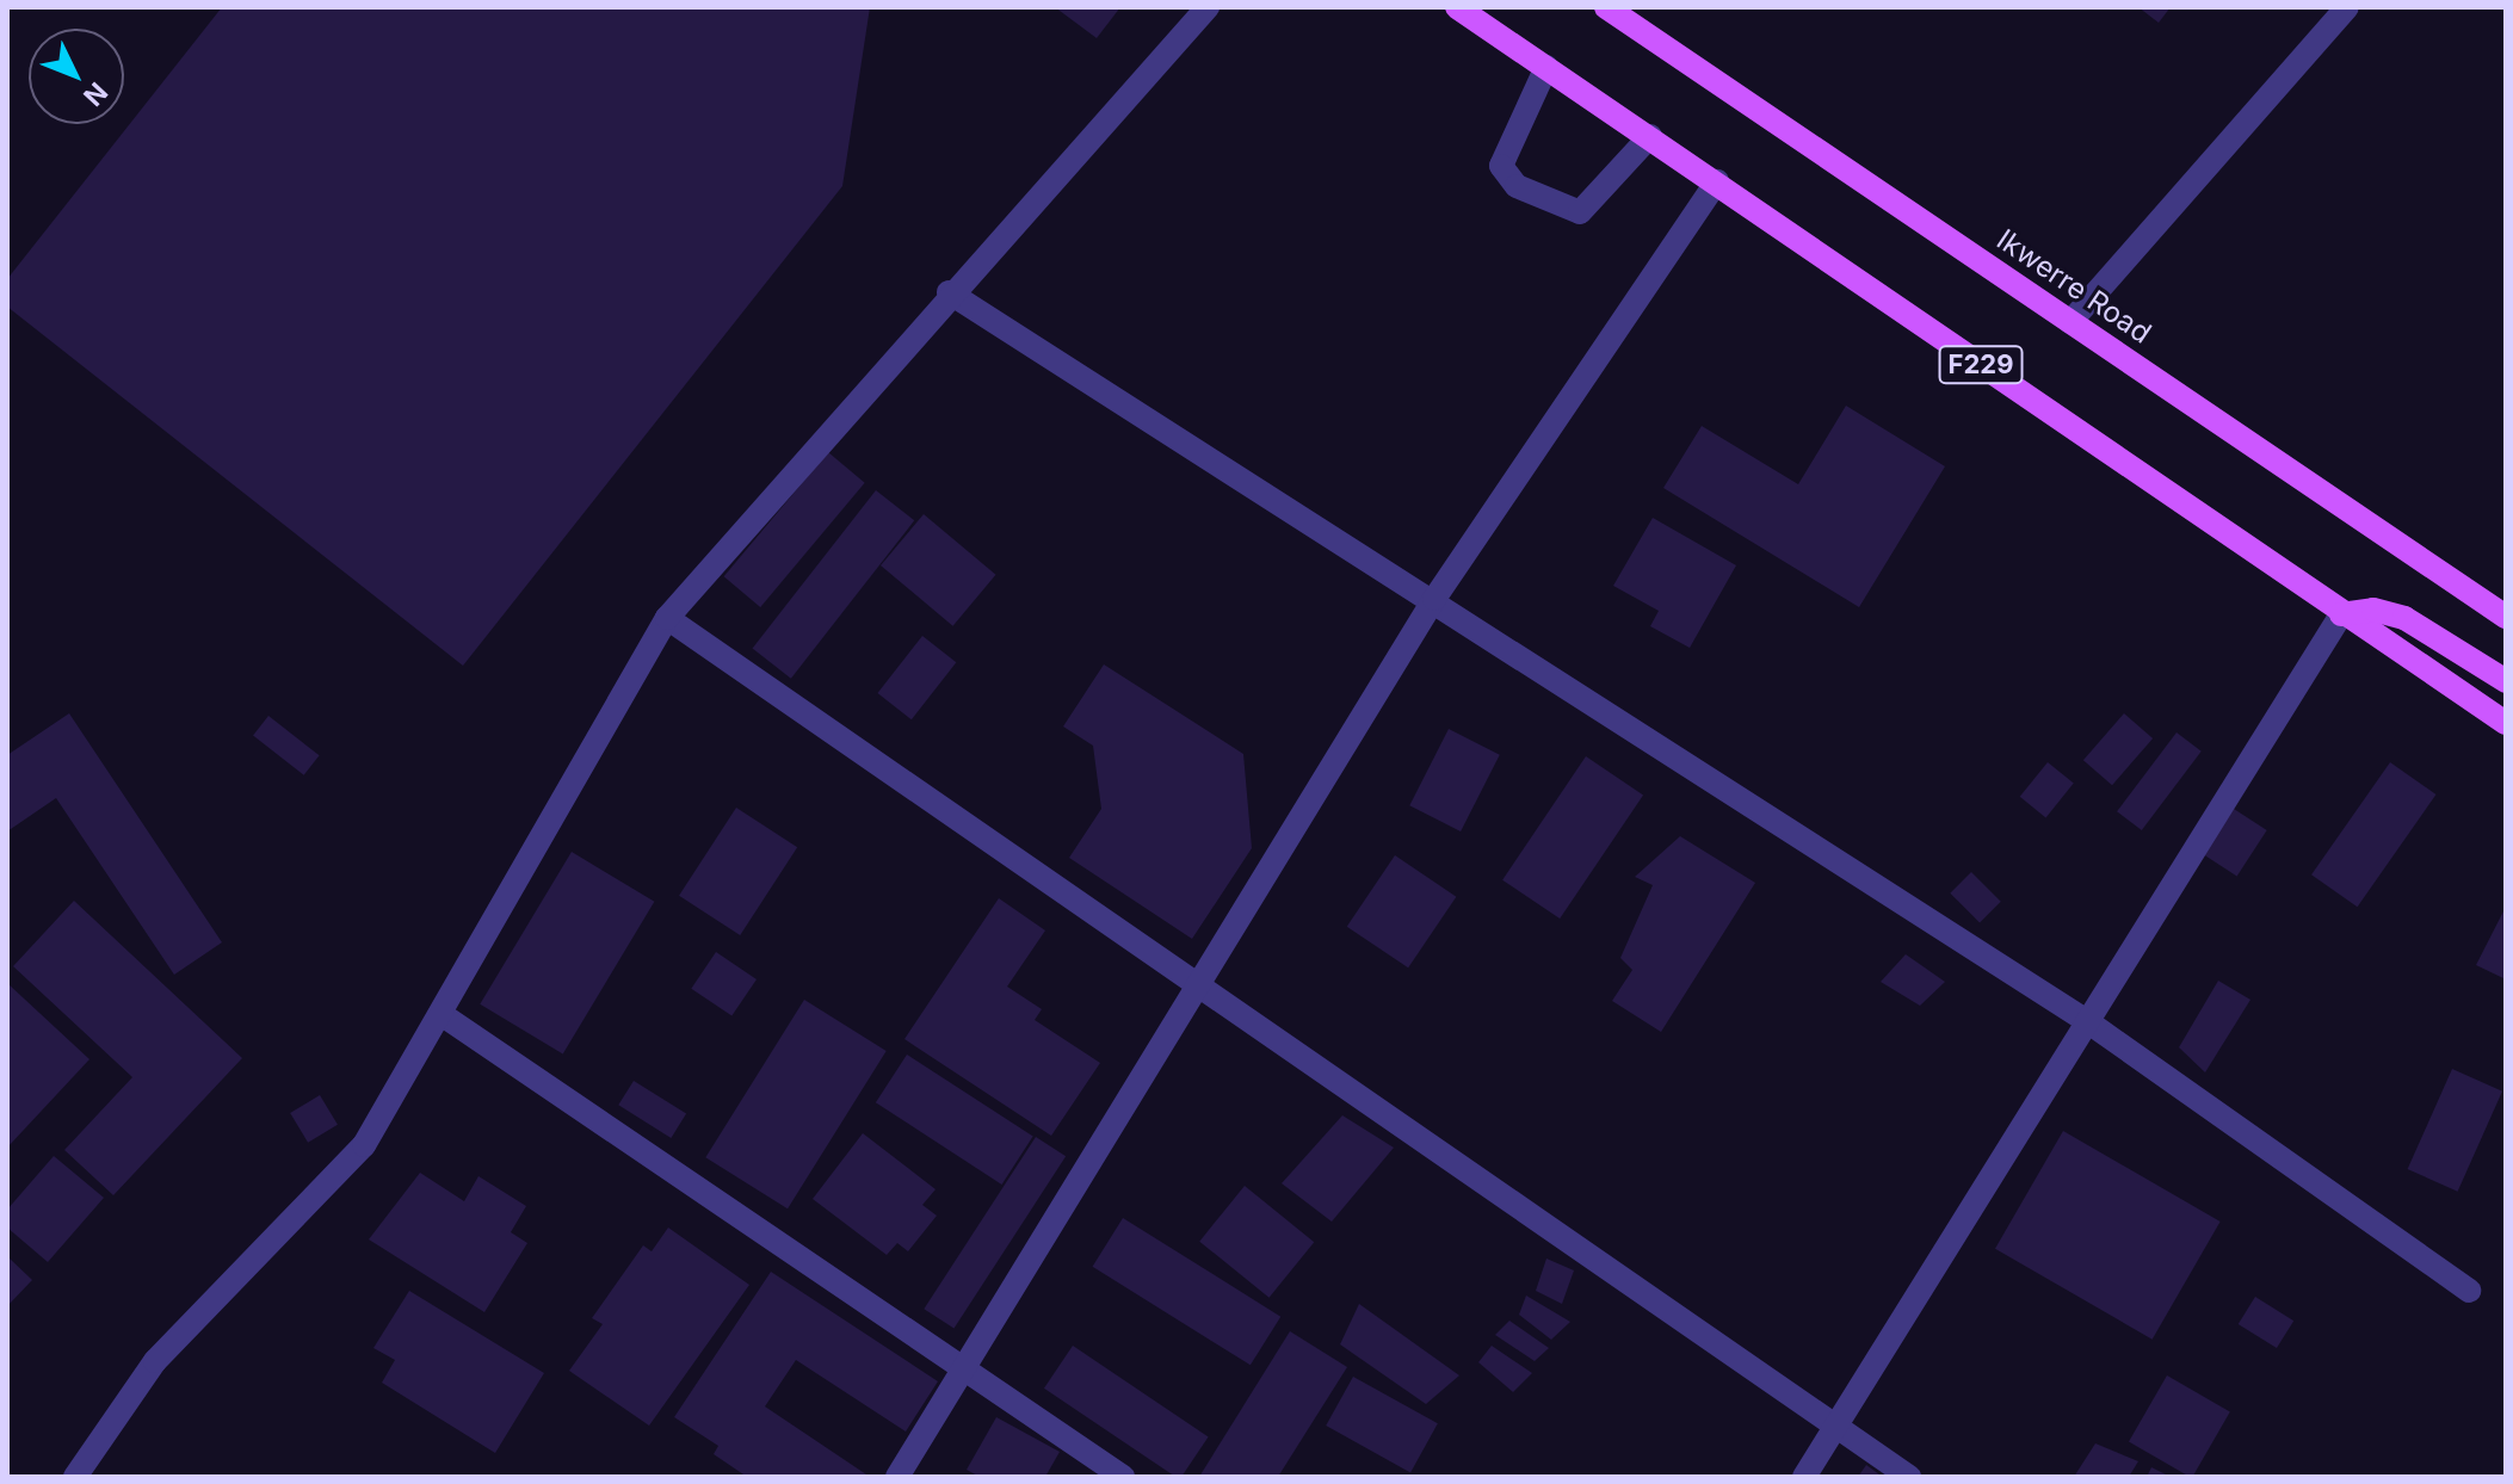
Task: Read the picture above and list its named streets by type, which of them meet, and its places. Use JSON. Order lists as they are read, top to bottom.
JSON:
{
  "streets": {
    "main road": ["Ikwerre Road", "F229"]
  },
  "north": "bottom right"
}
